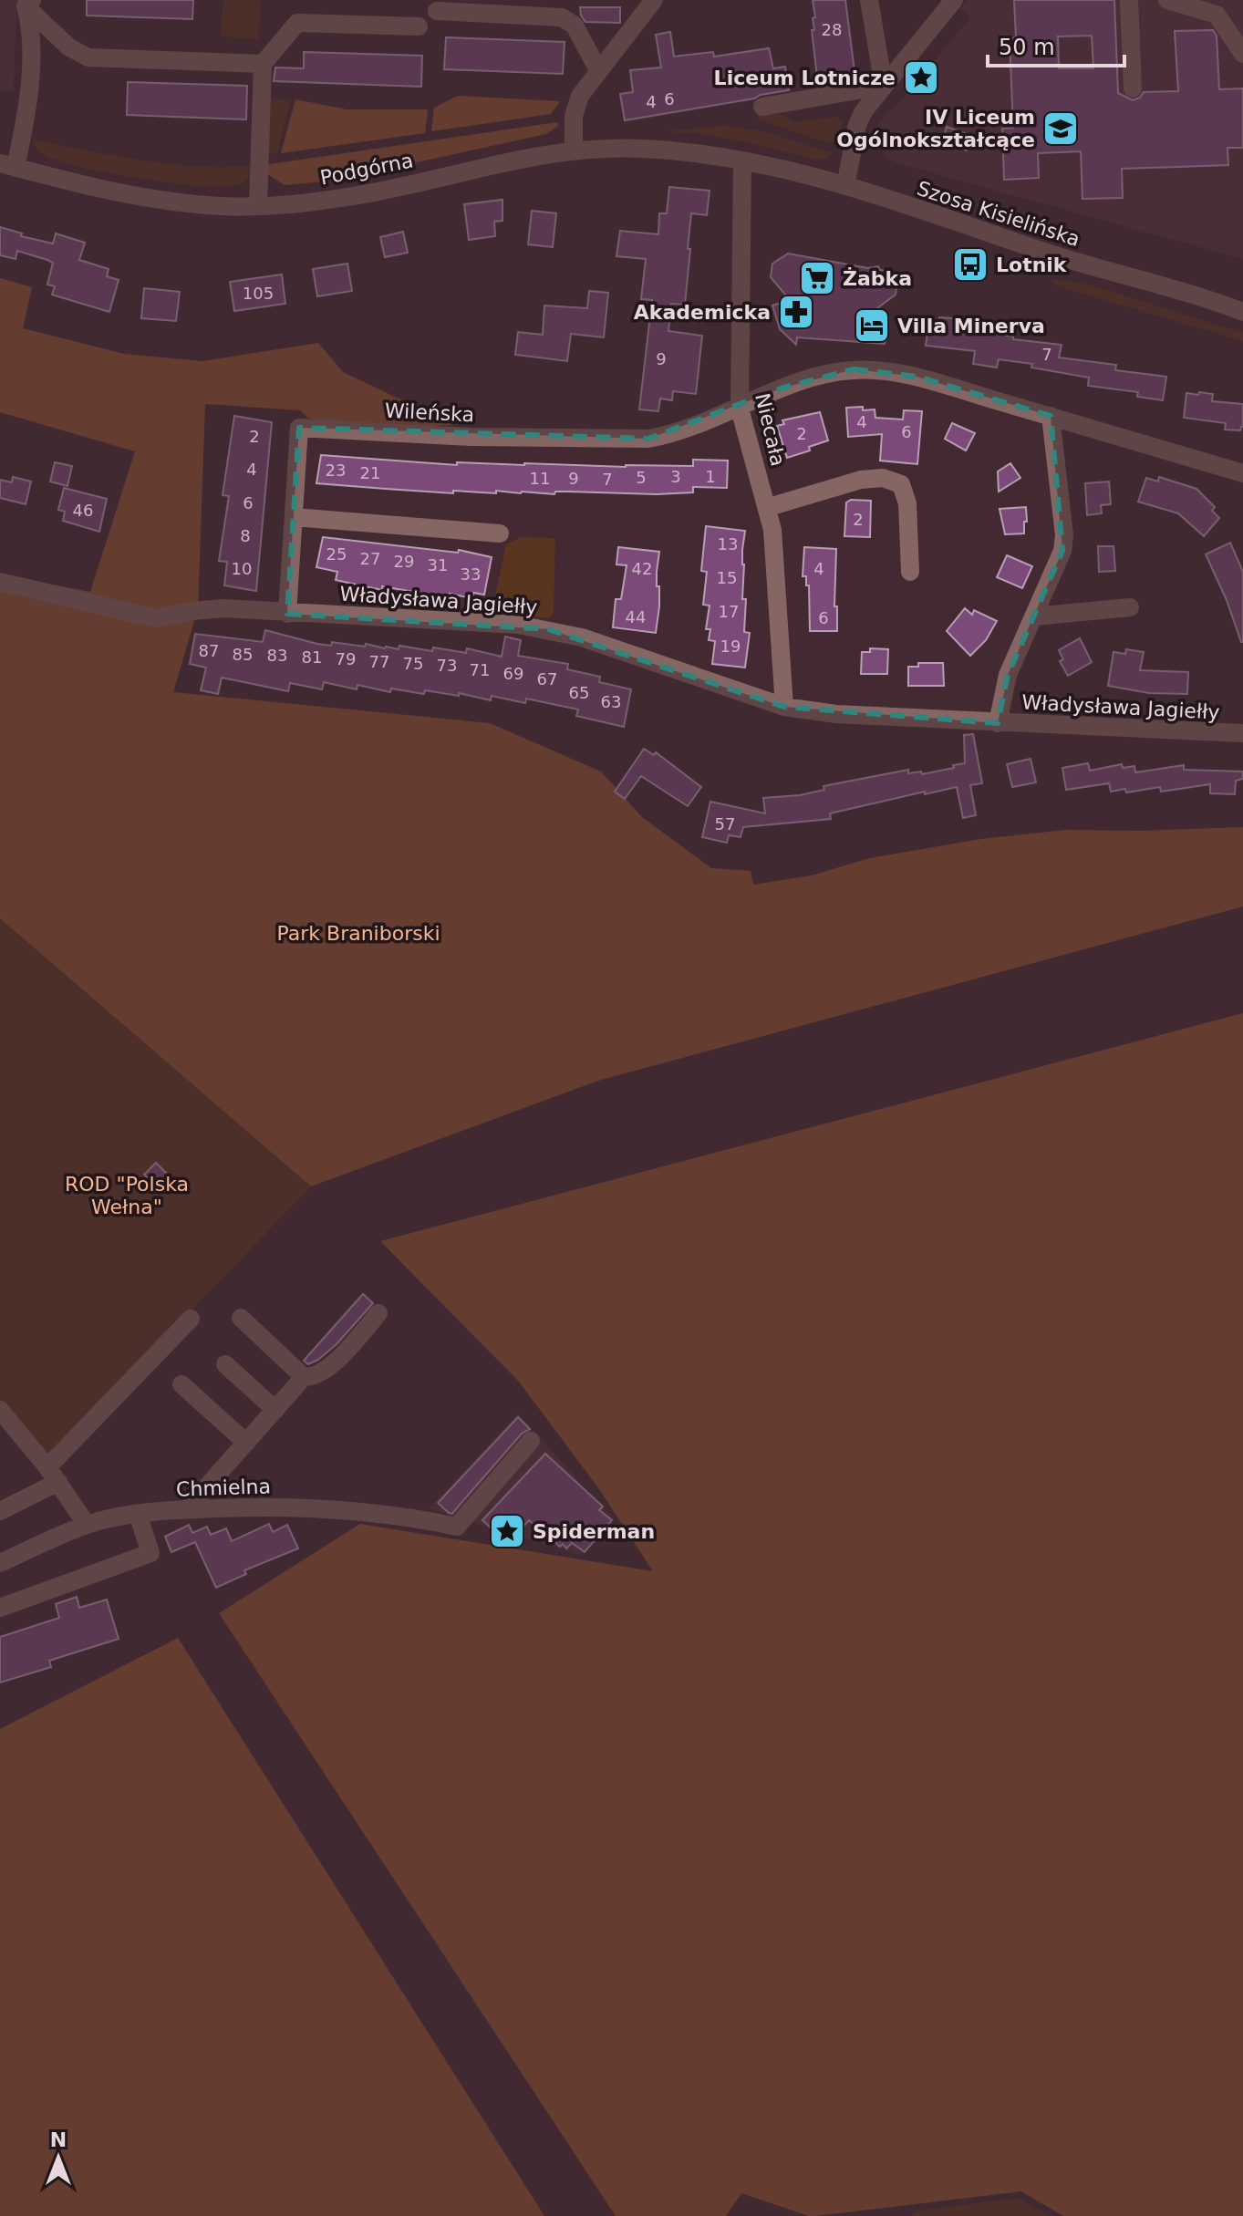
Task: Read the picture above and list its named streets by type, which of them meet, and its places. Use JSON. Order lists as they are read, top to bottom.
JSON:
{
  "streets": {
    "street": [
      "Podgórna",
      "Szosa Kisielińska",
      "Wileńska",
      "Niecała",
      "Władysława Jagiełły",
      "Chmielna"
    ]
  },
  "crossings": [
    ["Podgórna", "Szosa Kisielińska"],
    ["Podgórna", "Niecała"],
    ["Szosa Kisielińska", "Niecała"],
    ["Wileńska", "Niecała"],
    ["Wileńska", "Władysława Jagiełły"],
    ["Niecała", "Władysława Jagiełły"]
  ],
  "parks": ["Park Braniborski", "ROD \"Polska Wełna\""],
  "places": {
    "place": ["Liceum Lotnicze", "Spiderman"],
    "school or university": ["IV Liceum Ogólnokształcące"],
    "bus stop": ["Lotnik"],
    "supermarket": ["Żabka"],
    "pharmacy": ["Akademicka"],
    "hotel": ["Villa Minerva"]
  },
  "house_numbers": [
    "28",
    "6",
    "4",
    "105",
    "7",
    "9",
    "4",
    "6",
    "2",
    "2",
    "4",
    "23",
    "21",
    "3",
    "1",
    "5",
    "11",
    "9",
    "7",
    "6",
    "46",
    "2",
    "8",
    "13",
    "25",
    "27",
    "29",
    "31",
    "10",
    "42",
    "4",
    "33",
    "15",
    "17",
    "44",
    "6",
    "19",
    "87",
    "85",
    "83",
    "81",
    "79",
    "77",
    "75",
    "73",
    "71",
    "69",
    "67",
    "65",
    "63",
    "57"
  ],
  "scale_bar": "50 m",
  "north": "top"
}
